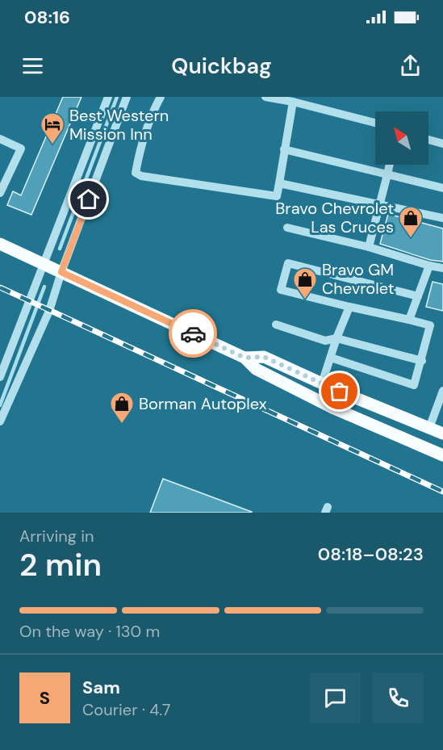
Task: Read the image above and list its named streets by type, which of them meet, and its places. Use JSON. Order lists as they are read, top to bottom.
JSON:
{
  "places": {
    "hotel": ["Best Western Mission Inn"],
    "shop": ["Bravo Chevrolet Las Cruces", "Bravo GM Chevrolet", "Borman Autoplex"]
  },
  "north": "top left",
  "page": {
    "status": "08:16",
    "header": "Quickbag",
    "heading": ["2 min", "Arriving in", "08:18–08:23"],
    "panel": ["Sam", "Courier · 4.7"],
    "bar": "On the way · 130 m",
    "round": "S"
  }
}
